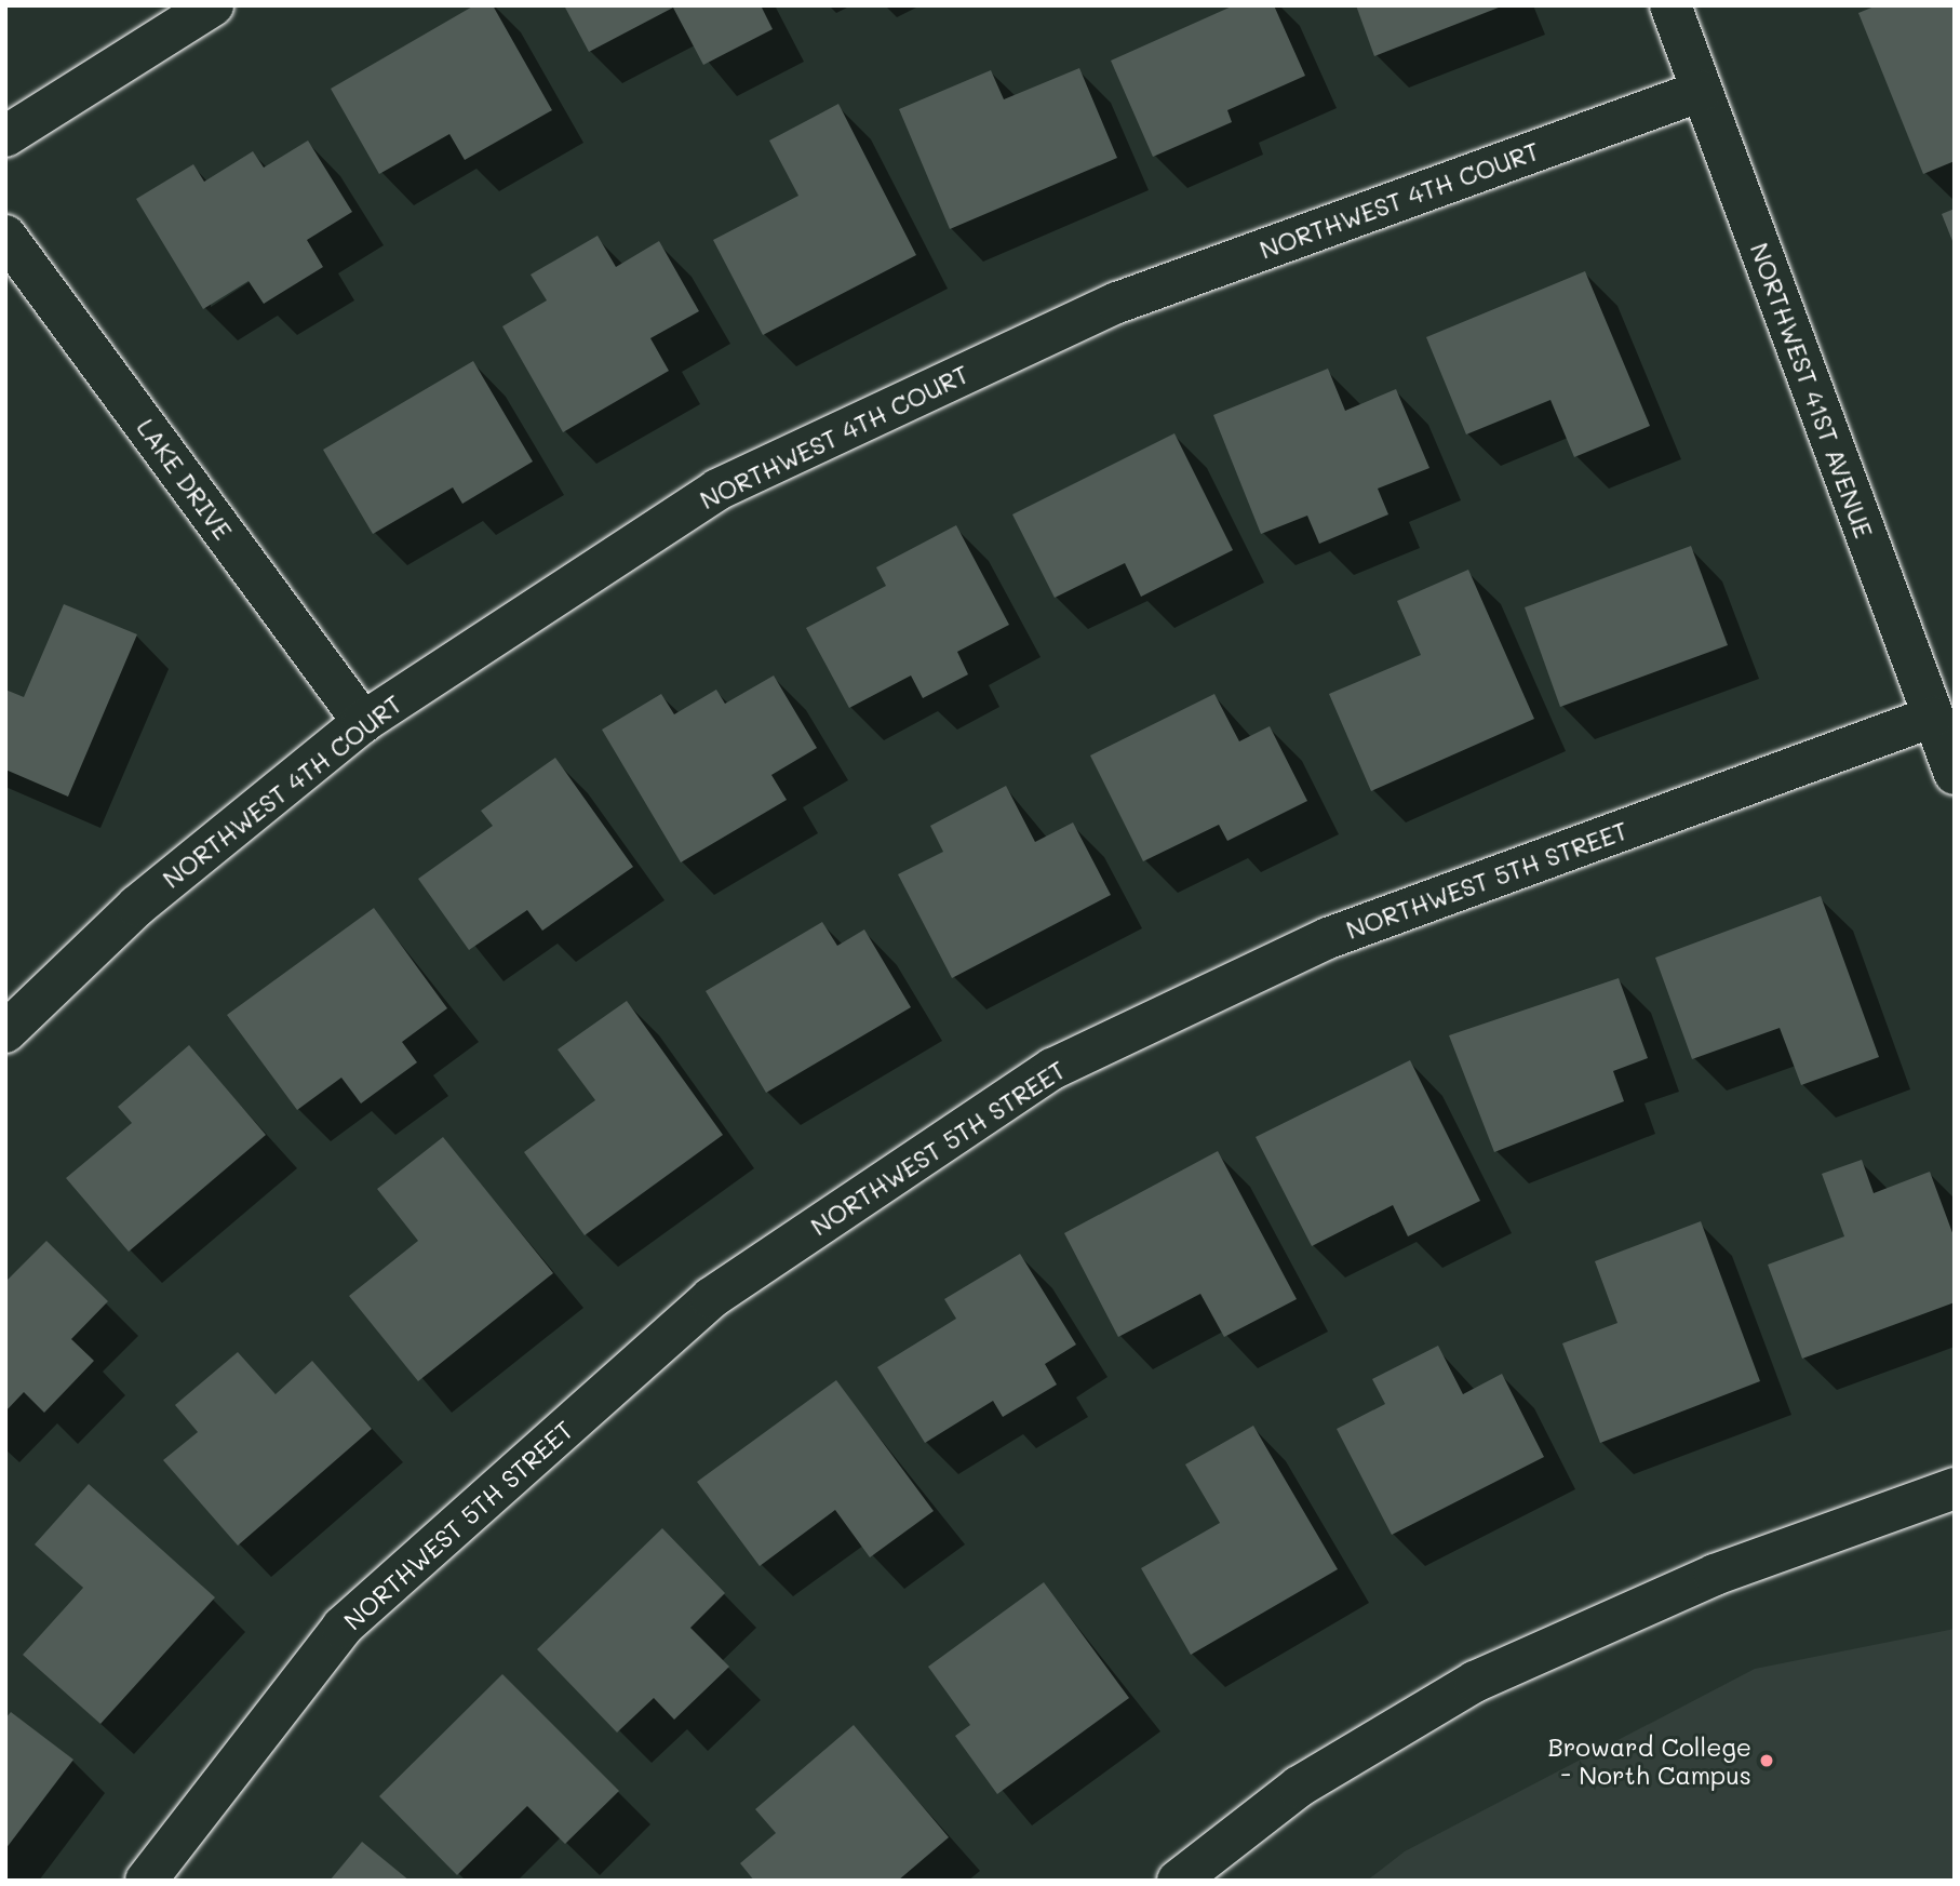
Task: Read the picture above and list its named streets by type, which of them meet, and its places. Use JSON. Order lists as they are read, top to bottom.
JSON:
{
  "streets": {
    "street": [
      "NORTHWEST 4TH COURT",
      "NORTHWEST 41ST AVENUE",
      "LAKE DRIVE",
      "NORTHWEST 5TH STREET"
    ]
  },
  "crossings": [
    ["NORTHWEST 4TH COURT", "NORTHWEST 41ST AVENUE"],
    ["NORTHWEST 4TH COURT", "LAKE DRIVE"],
    ["NORTHWEST 41ST AVENUE", "NORTHWEST 5TH STREET"]
  ],
  "places": ["Broward College - North Campus"]
}
